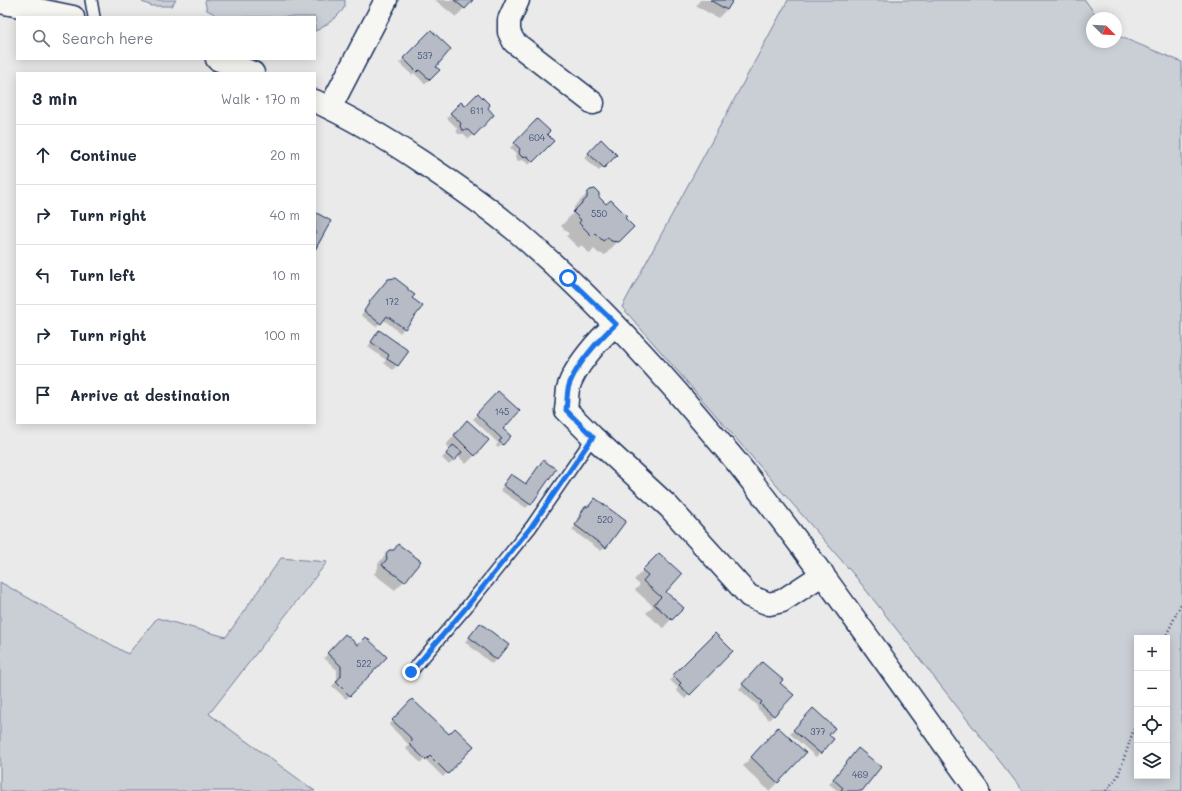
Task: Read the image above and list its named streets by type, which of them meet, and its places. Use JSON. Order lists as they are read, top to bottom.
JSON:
{
  "house_numbers": [
    "537",
    "611",
    "604",
    "550",
    "172",
    "145",
    "520",
    "522",
    "377",
    "469"
  ],
  "north": "bottom right",
  "page": {
    "search": "Search here",
    "heading": ["3 min", "Walk · 170 m"],
    "list": [
      ["Continue", "20 m"],
      ["Turn right", "40 m"],
      ["Turn left", "10 m"],
      ["Turn right", "100 m"],
      "Arrive at destination"
    ],
    "map_buttons": ["+", "−"]
  }
}
